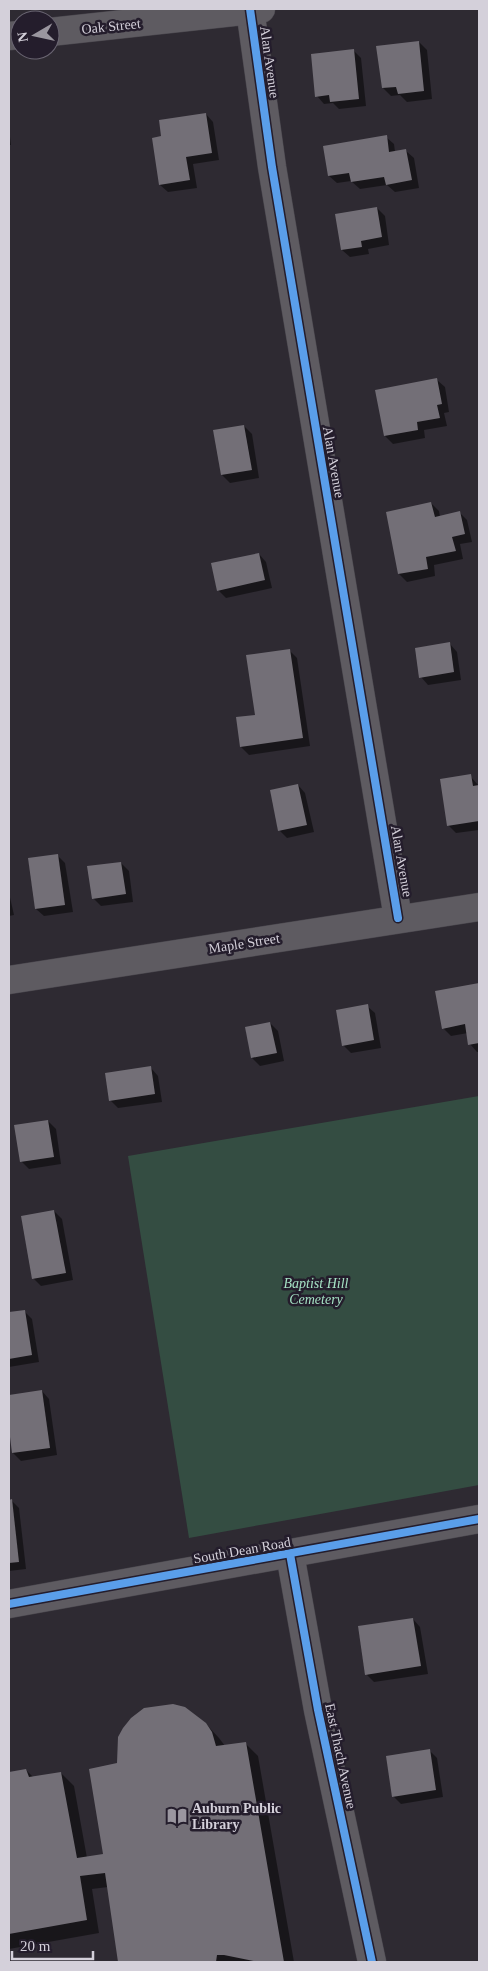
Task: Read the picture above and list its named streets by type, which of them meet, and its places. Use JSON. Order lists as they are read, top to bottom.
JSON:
{
  "streets": {
    "street": [
      "Oak Street",
      "Alan Avenue",
      "Maple Street",
      "South Dean Road",
      "East Thach Avenue"
    ]
  },
  "crossings": [
    ["Oak Street", "Alan Avenue"],
    ["Alan Avenue", "Maple Street"],
    ["South Dean Road", "East Thach Avenue"]
  ],
  "parks": ["Baptist Hill Cemetery"],
  "places": {
    "library": ["Auburn Public Library"]
  },
  "scale_bar": "20 m",
  "north": "left"
}
